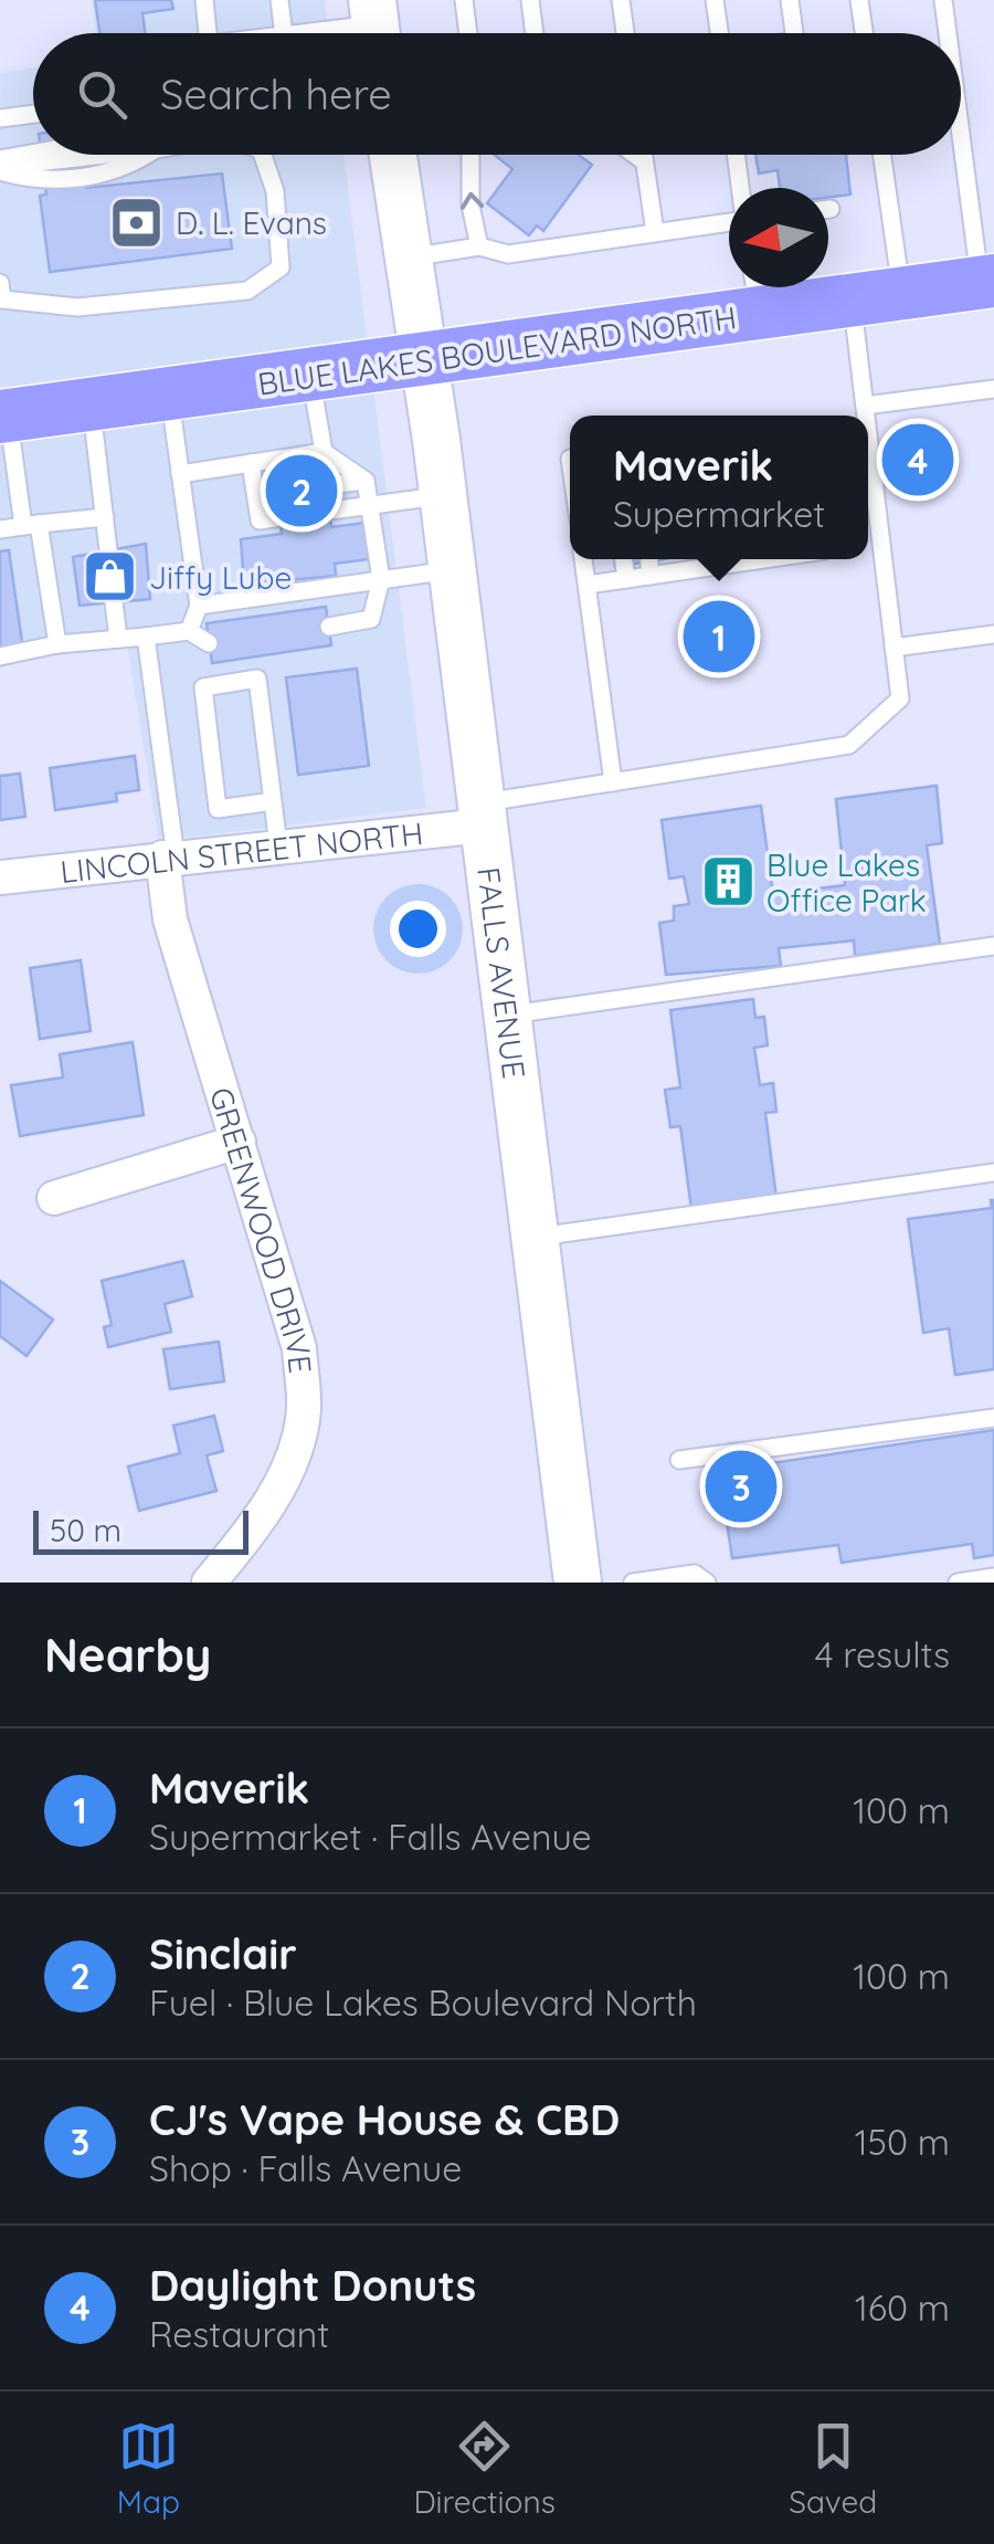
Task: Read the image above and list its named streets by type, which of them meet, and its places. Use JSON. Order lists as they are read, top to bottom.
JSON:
{
  "streets": {
    "main road": ["BLUE LAKES BOULEVARD NORTH", "FALLS AVENUE"],
    "street": ["LINCOLN STREET NORTH", "GREENWOOD DRIVE"]
  },
  "crossings": [
    ["BLUE LAKES BOULEVARD NORTH", "FALLS AVENUE"],
    ["LINCOLN STREET NORTH", "FALLS AVENUE"],
    ["LINCOLN STREET NORTH", "GREENWOOD DRIVE"]
  ],
  "places": {
    "bank": ["D. L. Evans"],
    "shop": ["Jiffy Lube"],
    "building": ["Blue Lakes Office Park"]
  },
  "scale_bar": "50 m",
  "north": "left",
  "page": {
    "search": "Search here",
    "popup": ["Maverik", "Supermarket"],
    "pins": [
      "4",
      "2",
      "1",
      "3"
    ],
    "scale": "50 m",
    "heading": ["Nearby", "4 results"],
    "list": [
      {
        "mark": "1",
        "name": "Maverik",
        "note": "Supermarket · Falls Avenue",
        "value": "100 m"
      },
      {
        "mark": "2",
        "name": "Sinclair",
        "note": "Fuel · Blue Lakes Boulevard North",
        "value": "100 m"
      },
      {
        "mark": "3",
        "name": "CJ's Vape House & CBD",
        "note": "Shop · Falls Avenue",
        "value": "150 m"
      },
      {
        "mark": "4",
        "name": "Daylight Donuts",
        "note": "Restaurant",
        "value": "160 m"
      }
    ],
    "nav": ["Map", "Directions", "Saved"]
  }
}
